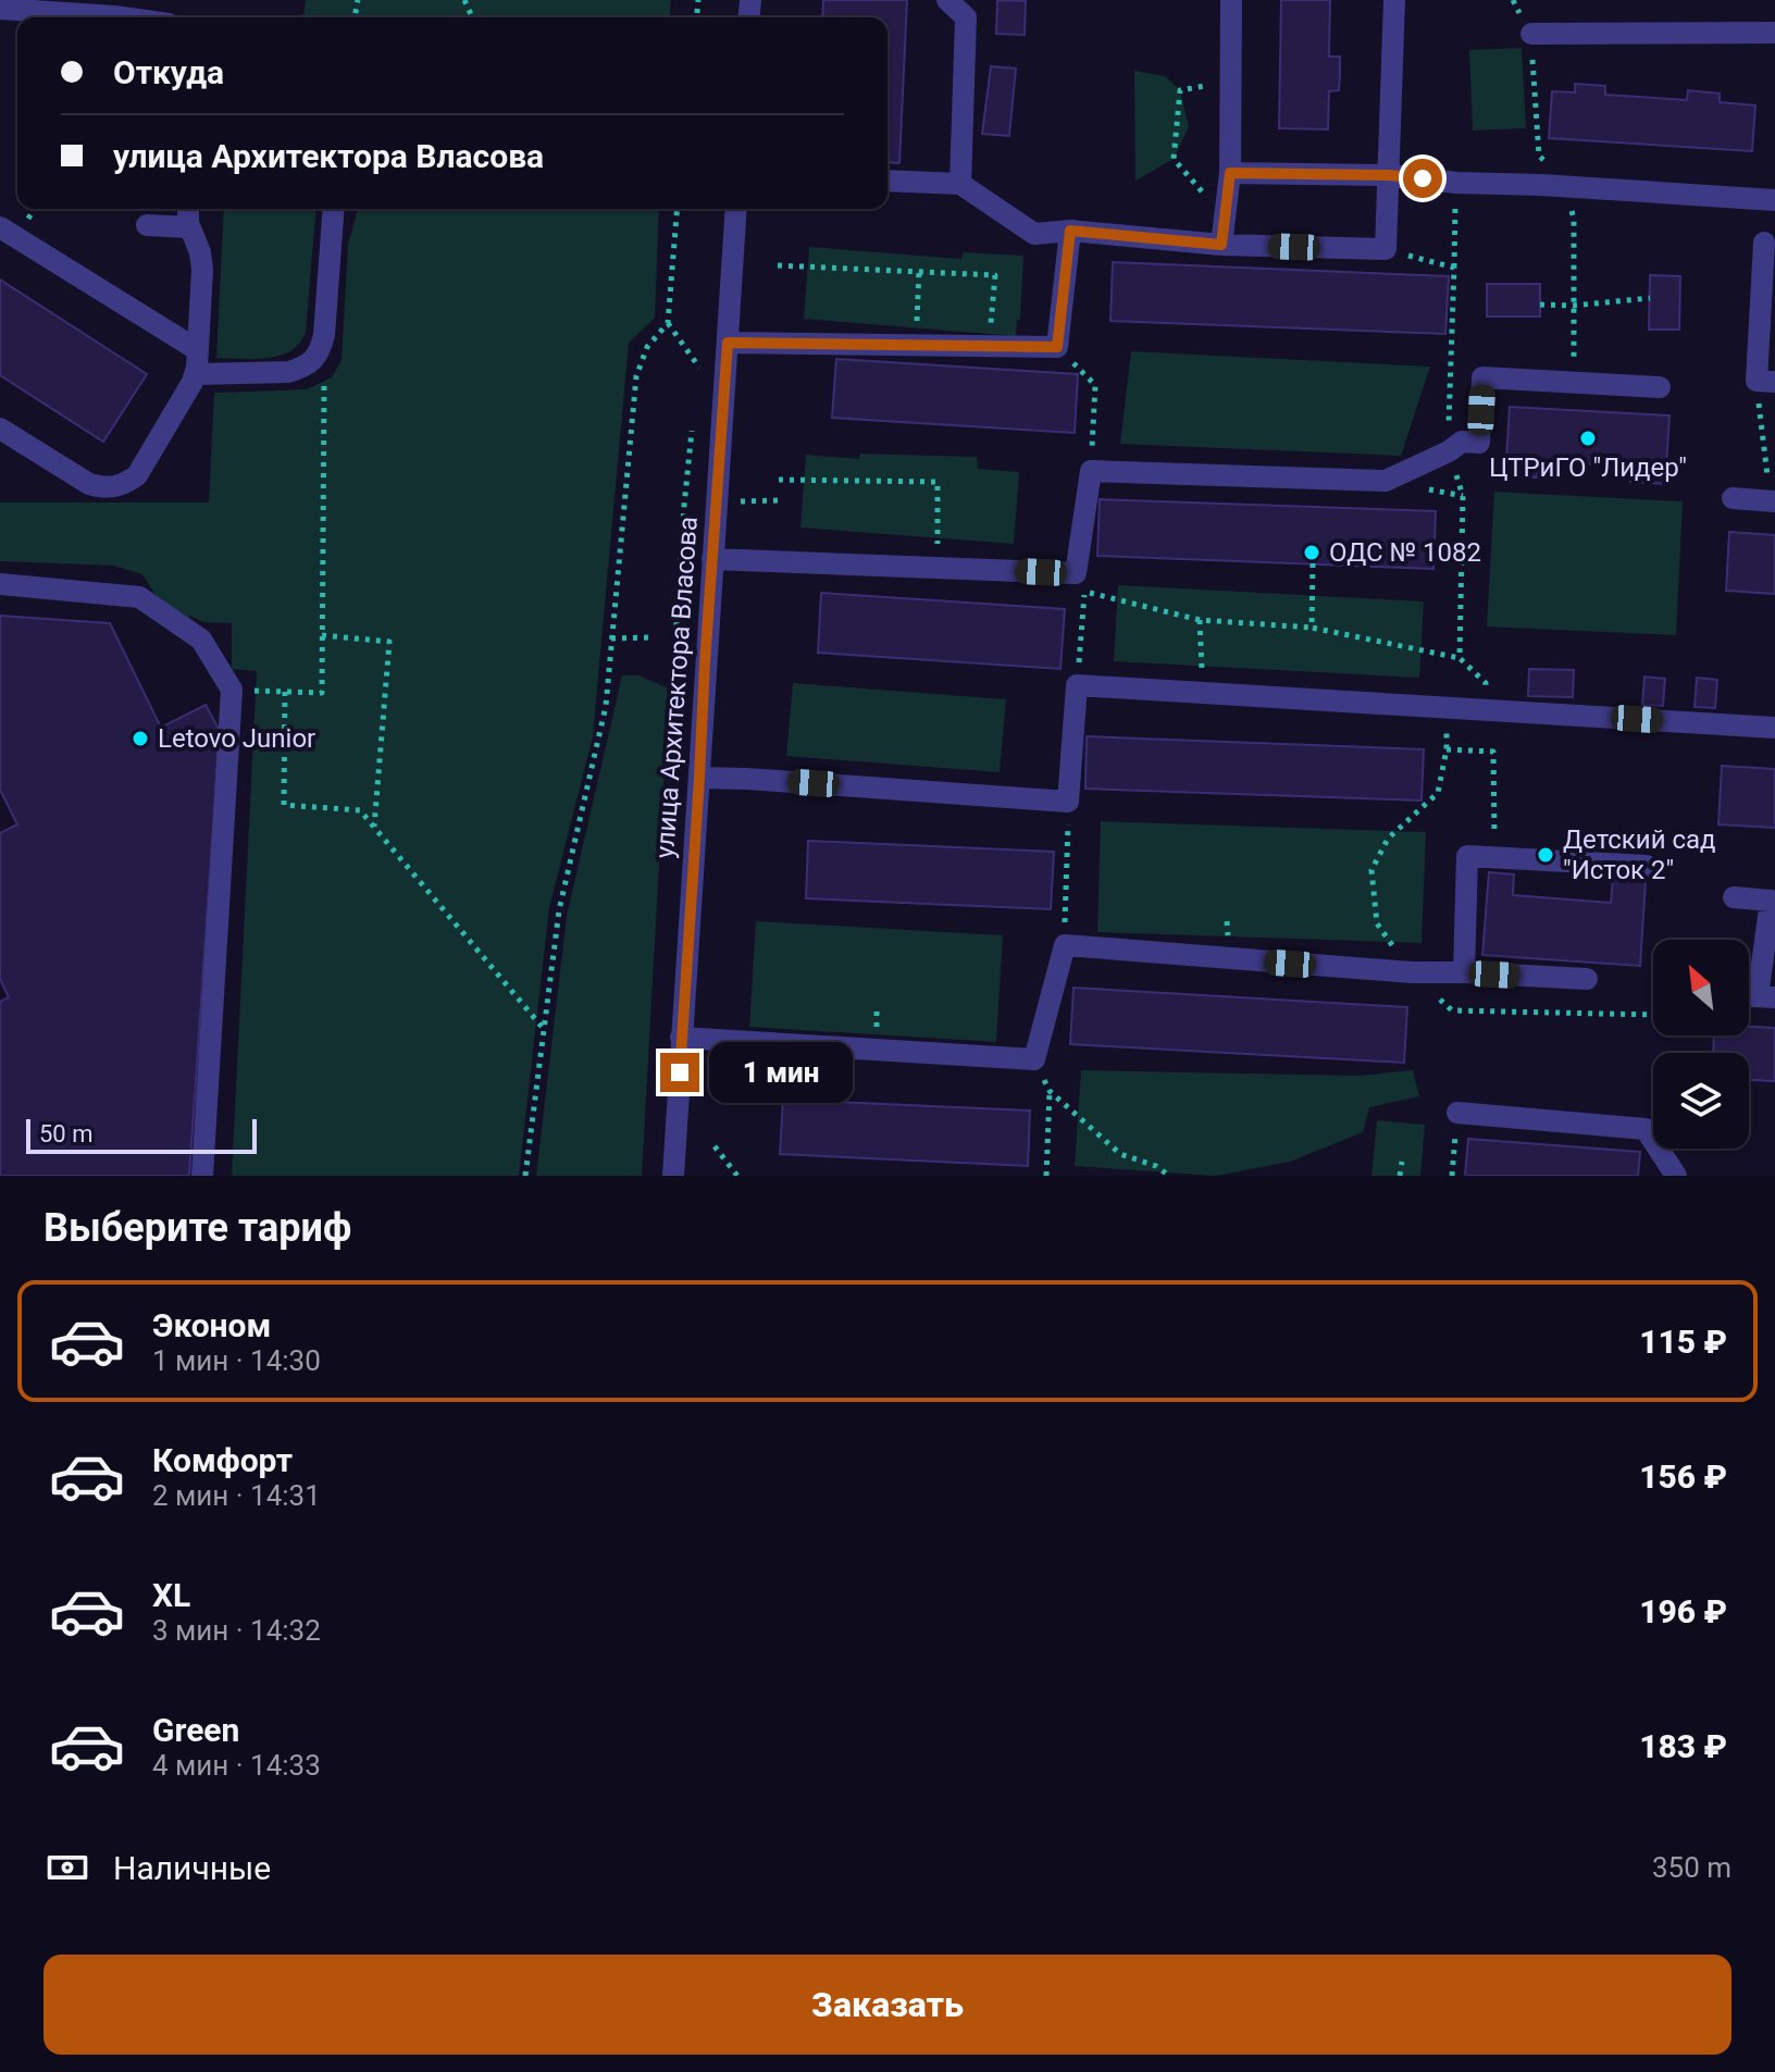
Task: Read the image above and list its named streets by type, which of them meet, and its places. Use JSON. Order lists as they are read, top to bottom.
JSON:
{
  "streets": {
    "street": ["улица Архитектора Власова"]
  },
  "places": [
    "ЦТРиГО \"Лидер\"",
    "ОДС № 1082",
    "Letovo Junior",
    "Детский сад \"Исток 2\""
  ],
  "scale_bar": "50 m",
  "north": "top left",
  "page": {
    "banner": ["Откуда", "улица Архитектора Власова"],
    "bubble": "1 мин",
    "scale": "50 m",
    "heading": "Выберите тариф",
    "list": [
      {
        "name": "Эконом",
        "note": "1 мин · 14:30",
        "value": "115 ₽"
      },
      {
        "name": "Комфорт",
        "note": "2 мин · 14:31",
        "value": "156 ₽"
      },
      {
        "name": "XL",
        "note": "3 мин · 14:32",
        "value": "196 ₽"
      },
      {
        "name": "Green",
        "note": "4 мин · 14:33",
        "value": "183 ₽"
      }
    ],
    "pay": ["Наличные", "350 m"],
    "buttons": "Заказать"
  }
}
